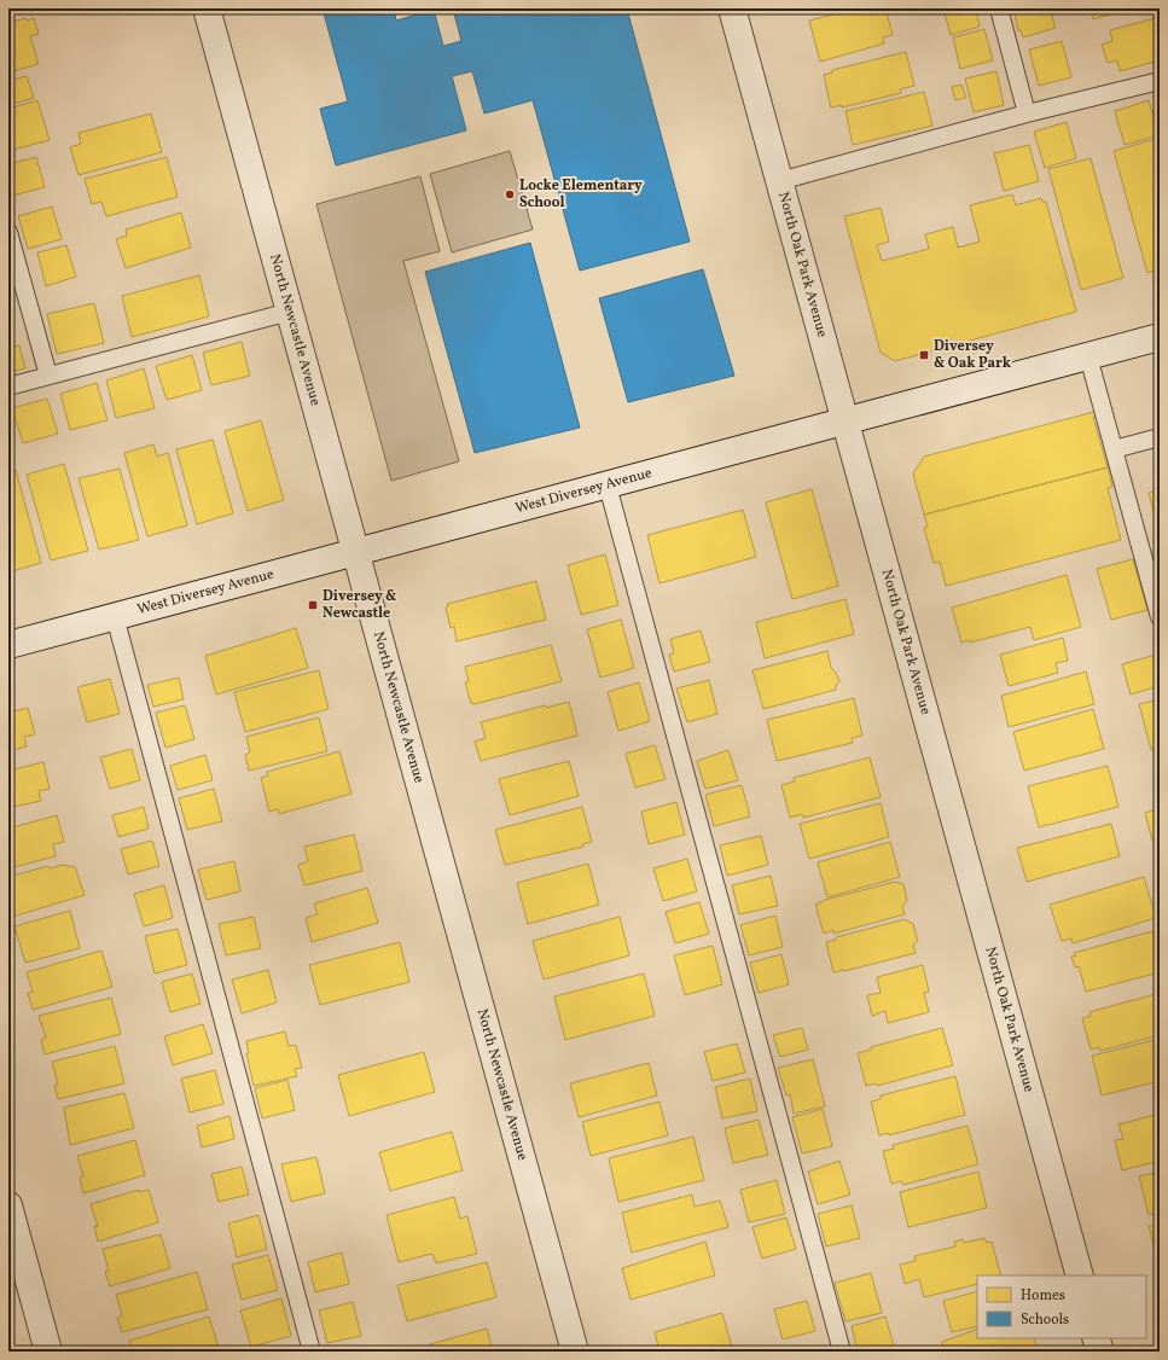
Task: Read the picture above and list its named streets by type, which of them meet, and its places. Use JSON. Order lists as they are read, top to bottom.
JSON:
{
  "streets": {
    "street": ["North Oak Park Avenue", "North Newcastle Avenue", "West Diversey Avenue"]
  },
  "crossings": [
    ["North Oak Park Avenue", "West Diversey Avenue"],
    ["North Newcastle Avenue", "West Diversey Avenue"]
  ],
  "places": {
    "other": ["Locke Elementary School"],
    "transit": ["Diversey & Oak Park", "Diversey & Newcastle"]
  },
  "legend": ["Homes", "Schools"]
}
